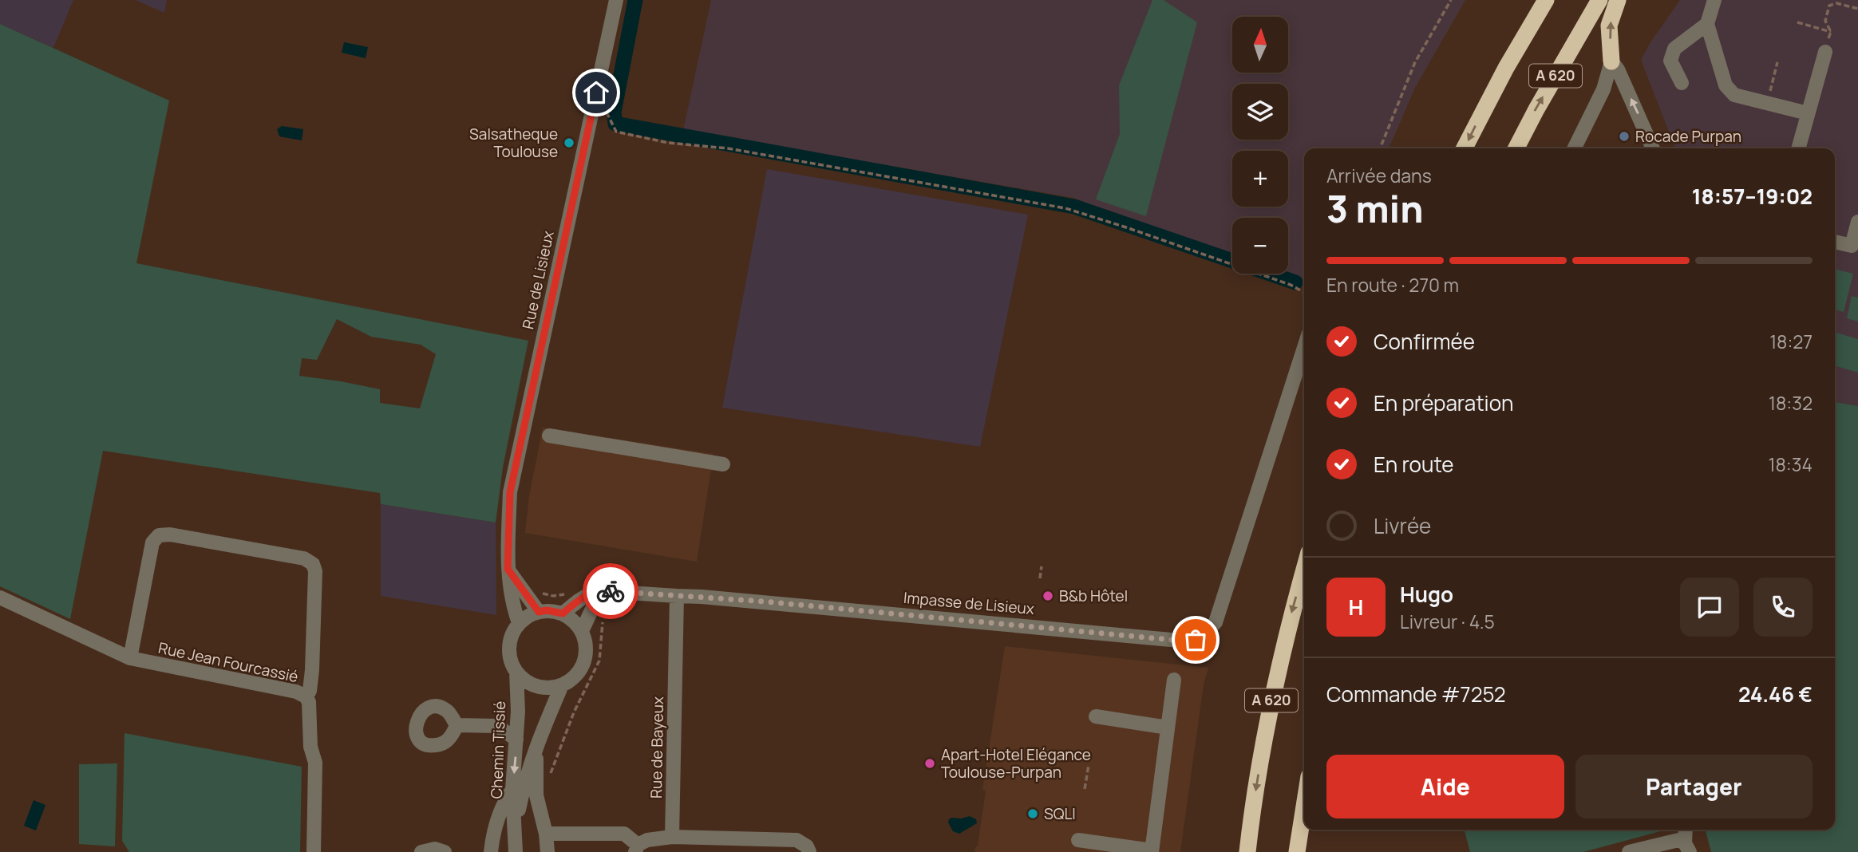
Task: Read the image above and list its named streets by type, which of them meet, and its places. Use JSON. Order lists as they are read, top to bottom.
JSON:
{
  "streets": {
    "highway": ["A 620"],
    "street": [
      "Rue de Lisieux",
      "Impasse de Lisieux",
      "Rue Jean Fourcassié",
      "Rue de Bayeux",
      "Chemin Tissié"
    ]
  },
  "crossings": [
    ["Rue de Lisieux", "Chemin Tissié"],
    ["Impasse de Lisieux", "Rue de Bayeux"]
  ],
  "places": [
    "Rocade Purpan",
    "Salsatheque Toulouse",
    "B&b Hôtel",
    "Apart-Hotel Elégance Toulouse-Purpan",
    "SQLI"
  ],
  "north": "top",
  "page": {
    "map_buttons": ["+", "−"],
    "heading": ["3 min", "Arrivée dans", "18:57–19:02"],
    "panel": [
      "Hugo",
      "Livreur · 4.5",
      "Commande #7252",
      "24.46 €"
    ],
    "bar": "En route · 270 m",
    "list": [
      ["Confirmée", "18:27"],
      ["En préparation", "18:32"],
      ["En route", "18:34"],
      "Livrée"
    ],
    "round": "H",
    "buttons": ["Aide", "Partager"]
  }
}
